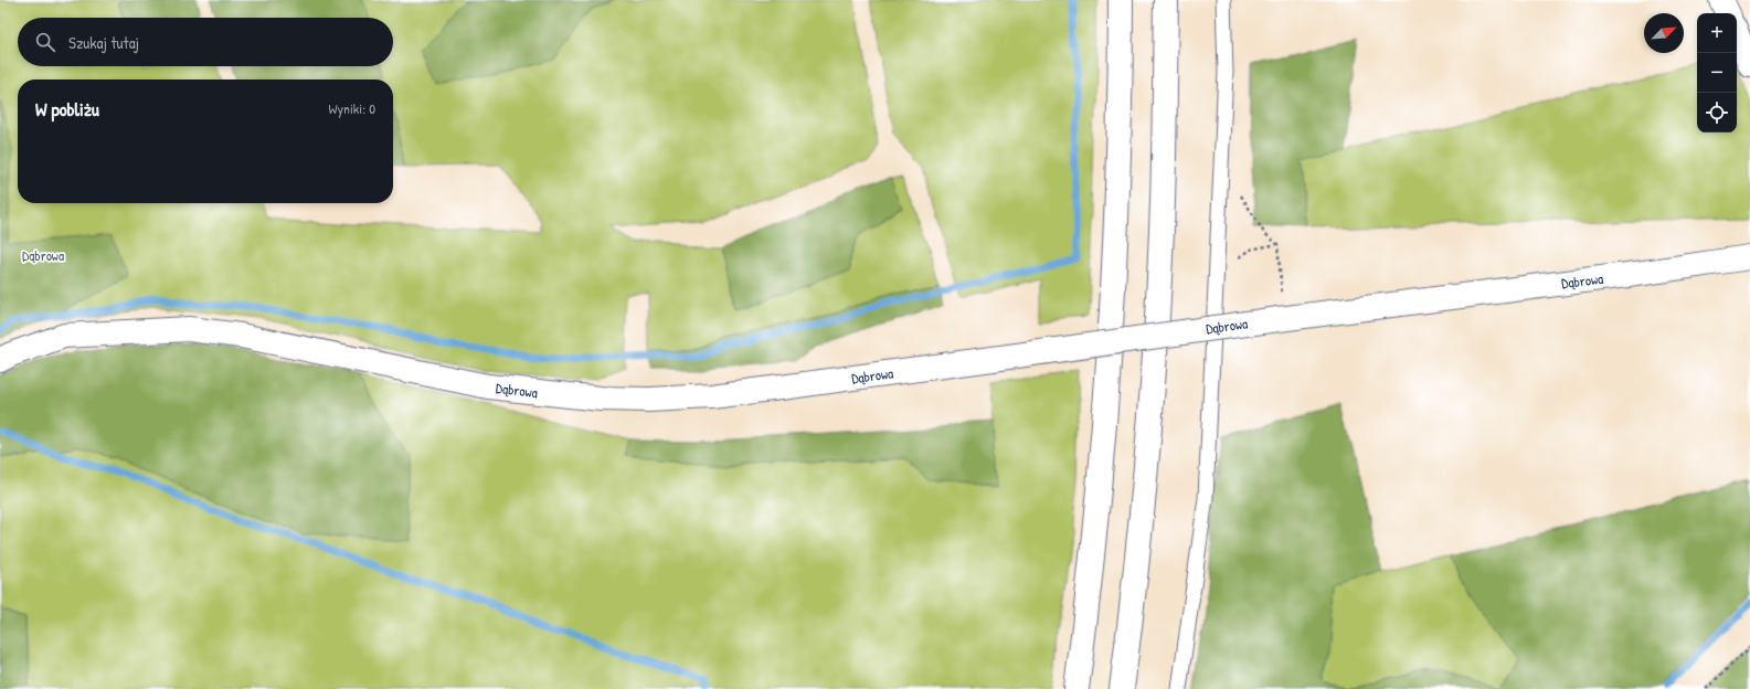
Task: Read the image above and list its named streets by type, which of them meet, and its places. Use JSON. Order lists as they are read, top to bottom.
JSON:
{
  "streets": {
    "main road": ["Dąbrowa"]
  },
  "parks": ["Dąbrowa"],
  "north": "top right",
  "page": {
    "map_buttons": ["+", "−"],
    "search": "Szukaj tutaj",
    "heading": ["W pobliżu", "Wyniki: 0"]
  }
}
